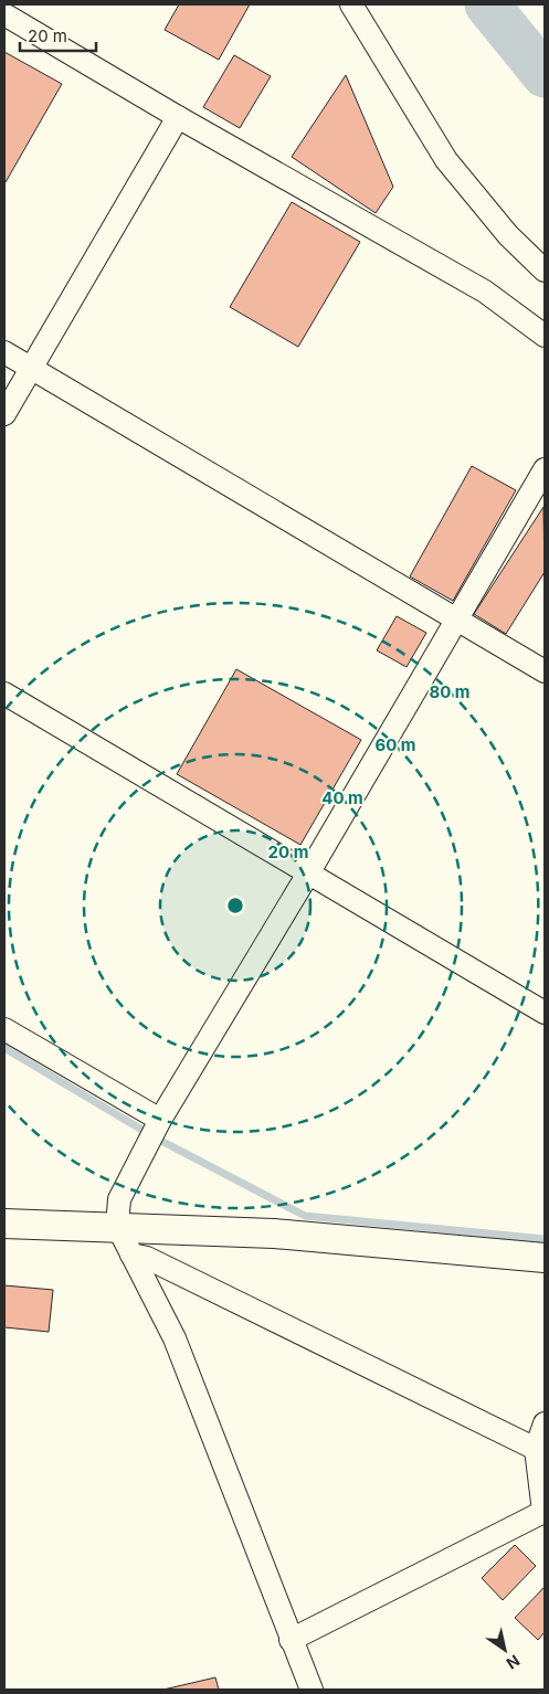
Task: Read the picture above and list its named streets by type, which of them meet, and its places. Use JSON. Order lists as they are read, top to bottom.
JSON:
{
  "scale_bar": "20 m",
  "north": "bottom right",
  "rings": [
    "80 m",
    "60 m",
    "40 m",
    "20 m"
  ]
}
